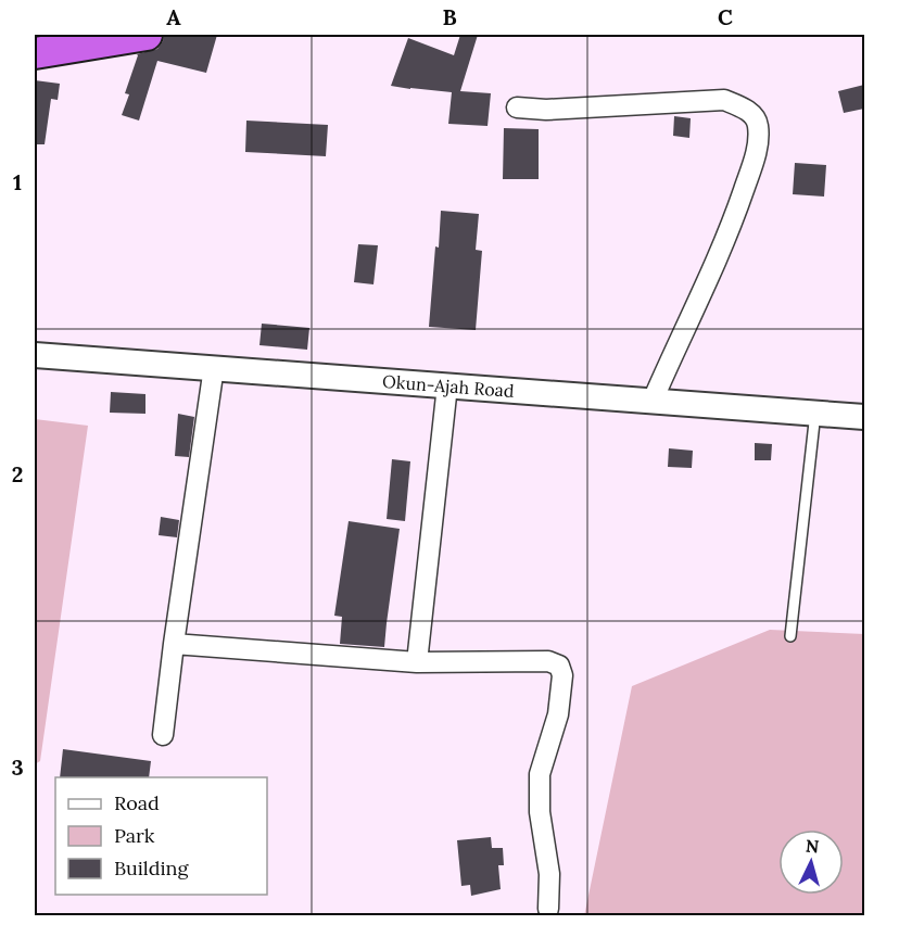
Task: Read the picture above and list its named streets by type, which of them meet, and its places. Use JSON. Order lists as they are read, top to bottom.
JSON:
{
  "streets": {
    "street": ["Okun-Ajah Road"]
  },
  "legend": ["Road", "Park", "Building"],
  "north": "top",
  "grid": {
    "columns": ["A", "B", "C"],
    "rows": ["1", "2", "3"]
  }
}
